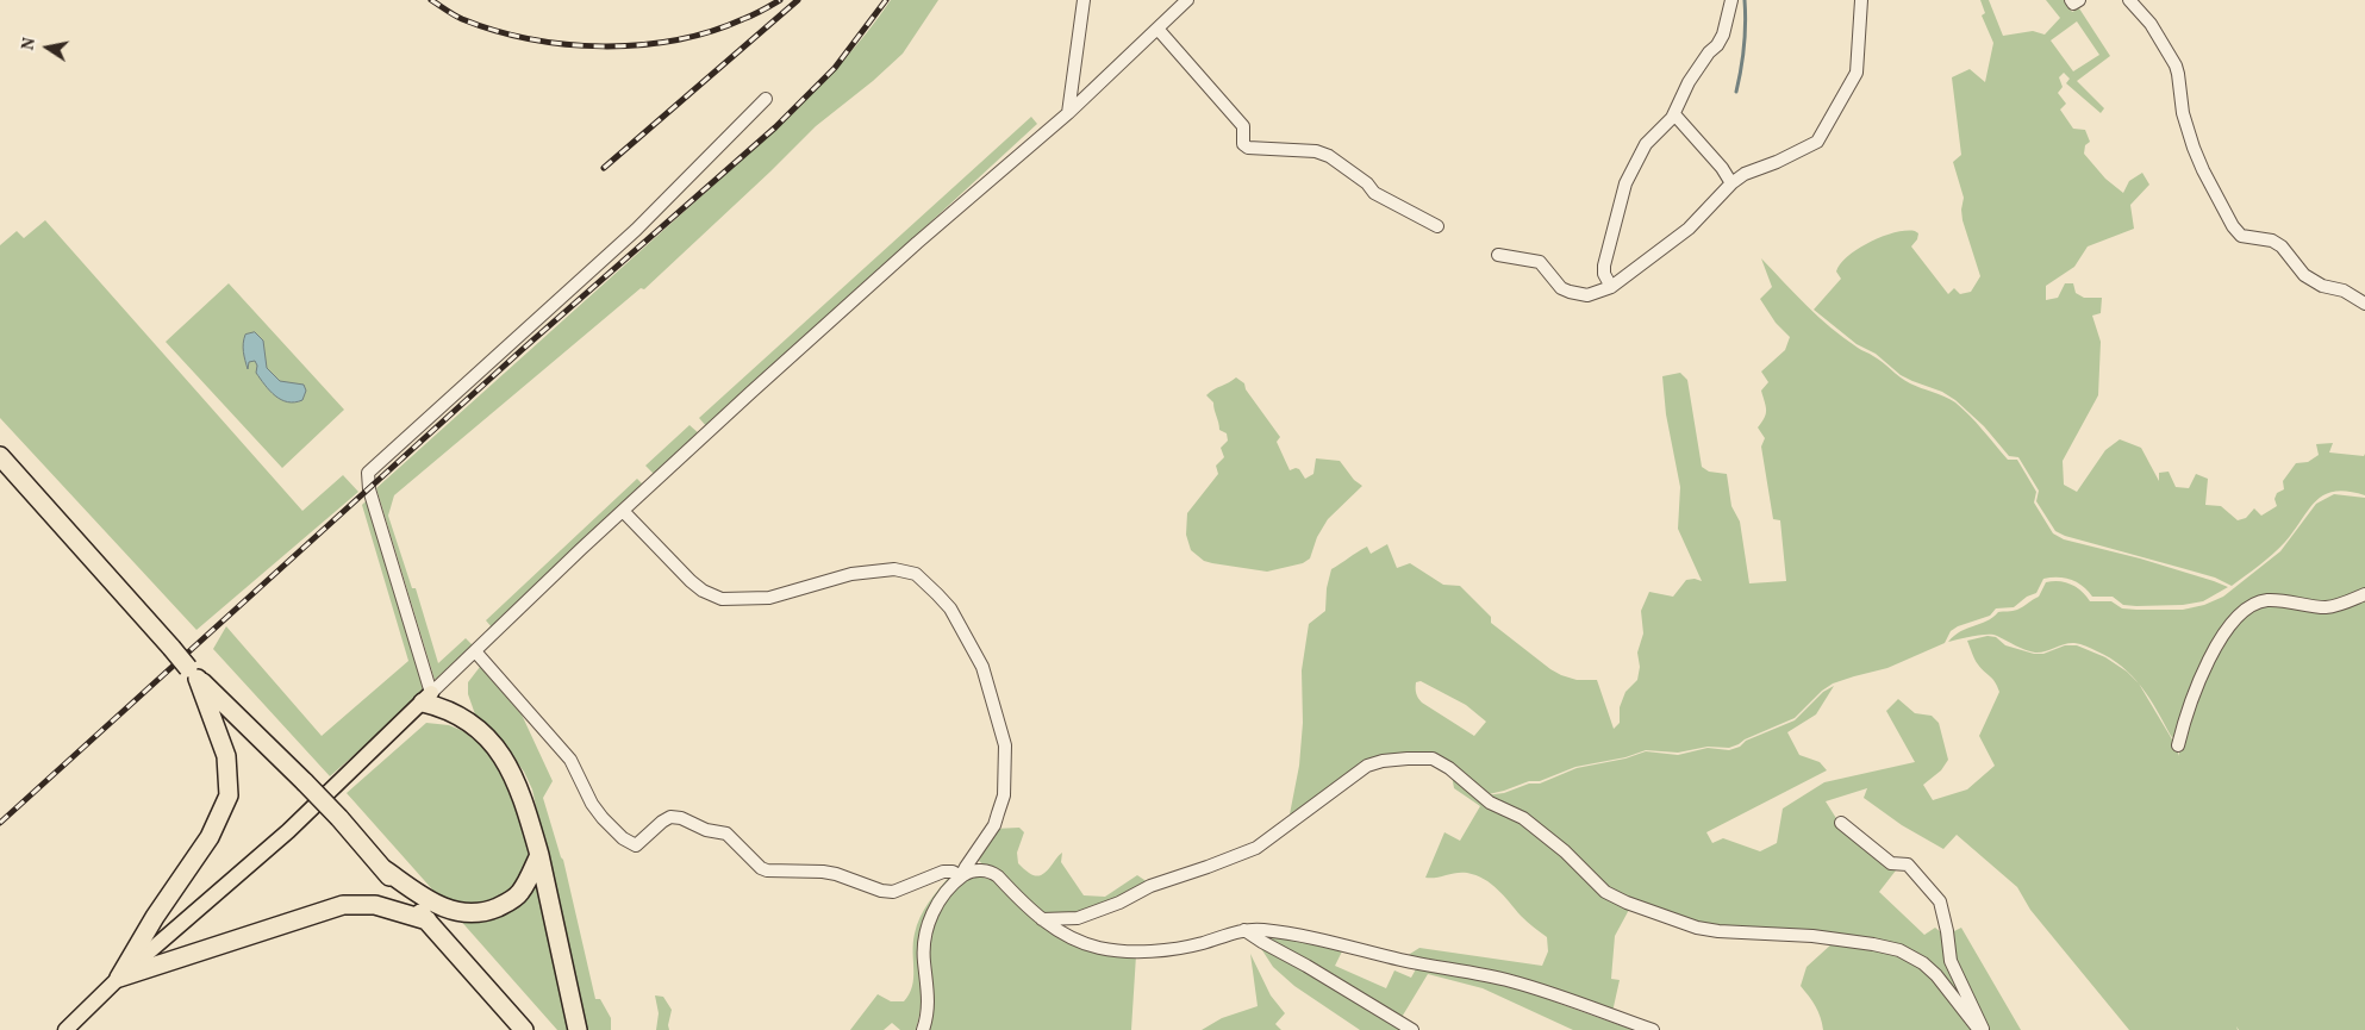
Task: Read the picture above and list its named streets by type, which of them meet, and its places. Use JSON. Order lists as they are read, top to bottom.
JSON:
{
  "north": "left"
}
